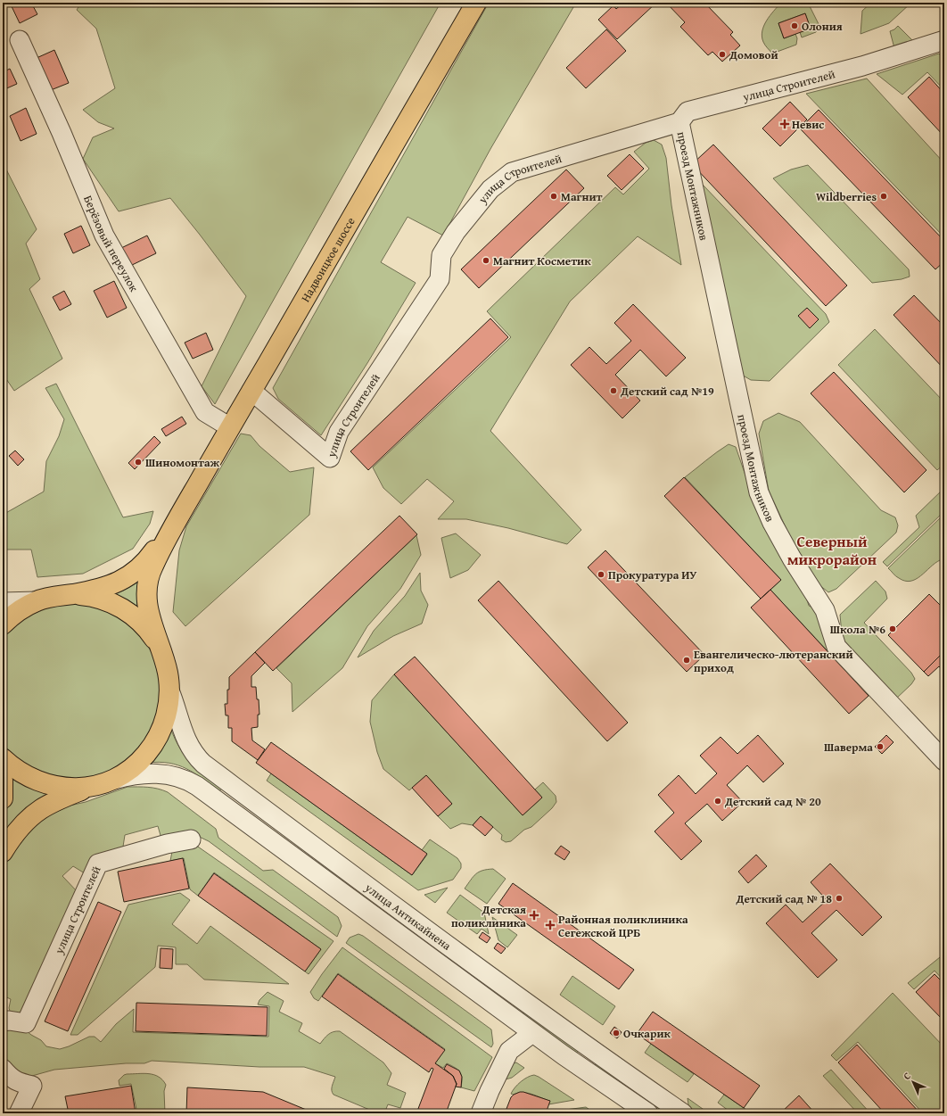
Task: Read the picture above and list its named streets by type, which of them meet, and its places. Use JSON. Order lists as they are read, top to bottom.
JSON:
{
  "streets": {
    "main road": ["Надвоицкое шоссе"],
    "street": [
      "улица Строителей",
      "проезд Монтажников",
      "Берёзовый переулок",
      "улица Антикайнена"
    ]
  },
  "crossings": [
    ["улица Строителей", "проезд Монтажников"],
    ["улица Строителей", "Надвоицкое шоссе"],
    ["Берёзовый переулок", "Надвоицкое шоссе"]
  ],
  "districts": ["Северный микрорайон"],
  "places": {
    "other": [
      "Олония",
      "Домовой",
      "Магнит",
      "Wildberries",
      "Магнит Косметик",
      "Детский сад №19",
      "Шиномонтаж",
      "Прокуратура ИУ",
      "Школа №6",
      "Евангелическо-лютеранский приход",
      "Шаверма",
      "Детский сад № 20",
      "Детский сад № 18",
      "Очкарик"
    ],
    "health": ["Невис", "Детская поликлиника", "Районная поликлиника Сегежской ЦРБ"]
  },
  "north": "top left"
}
